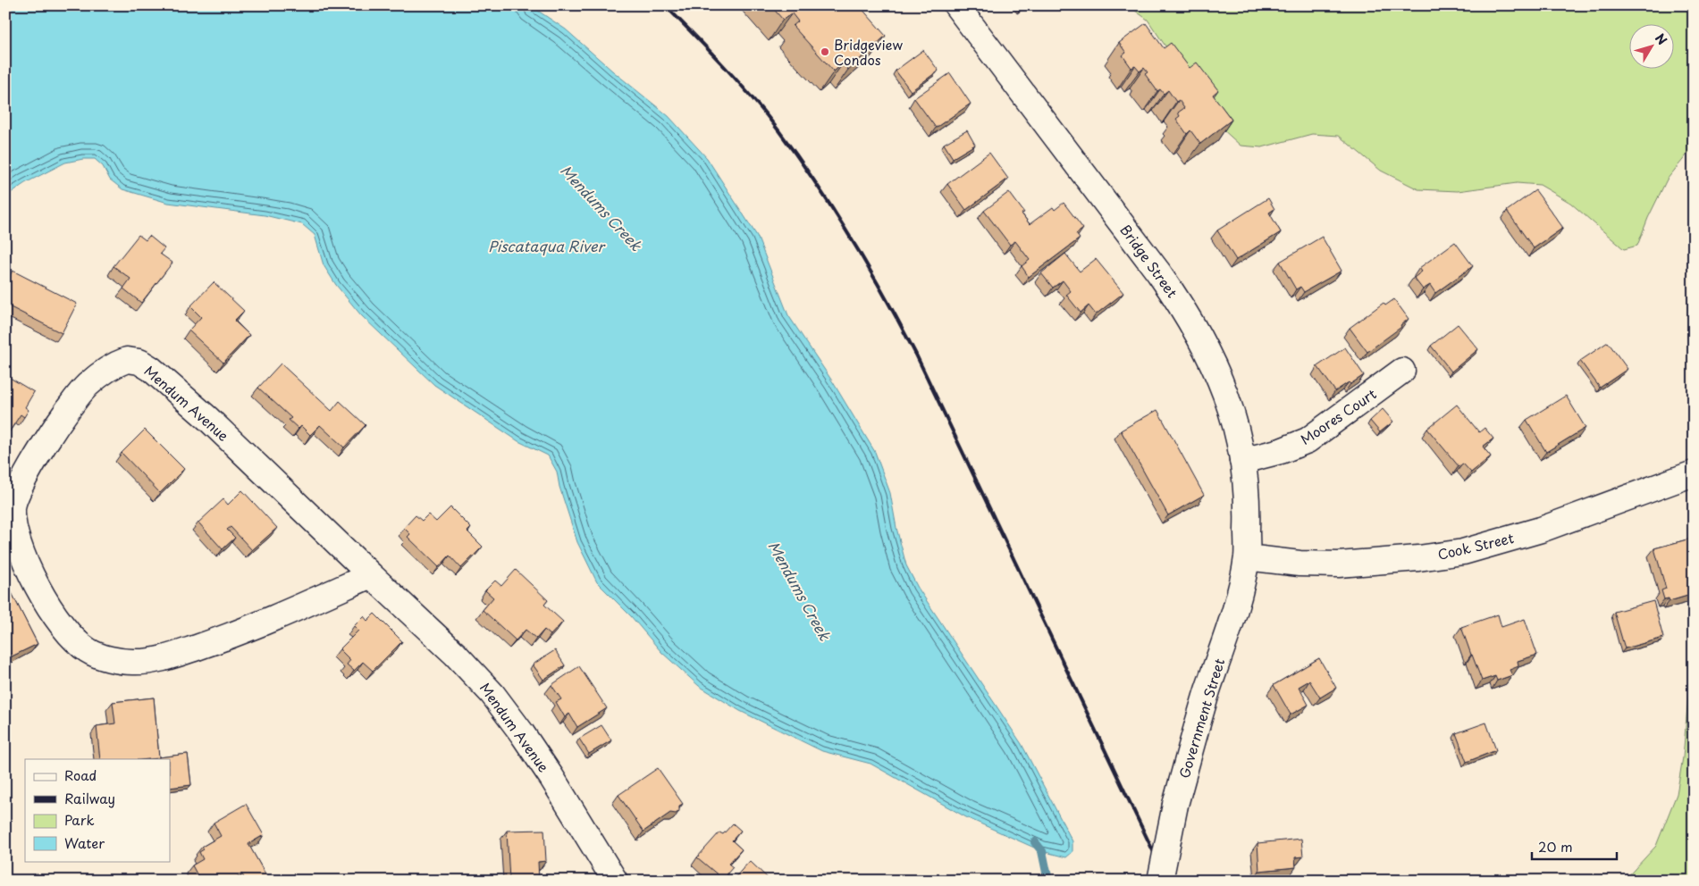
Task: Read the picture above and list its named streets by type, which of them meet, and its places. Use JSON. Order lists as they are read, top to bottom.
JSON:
{
  "streets": {
    "street": [
      "Bridge Street",
      "Mendum Avenue",
      "Moores Court",
      "Cook Street",
      "Government Street"
    ]
  },
  "crossings": [
    ["Bridge Street", "Moores Court"],
    ["Bridge Street", "Cook Street"],
    ["Bridge Street", "Government Street"],
    ["Cook Street", "Government Street"]
  ],
  "water": ["Mendums Creek", "Piscataqua River"],
  "places": ["Bridgeview Condos"],
  "legend": [
    "Road",
    "Railway",
    "Park",
    "Water"
  ],
  "scale_bar": "20 m",
  "north": "top right"
}
